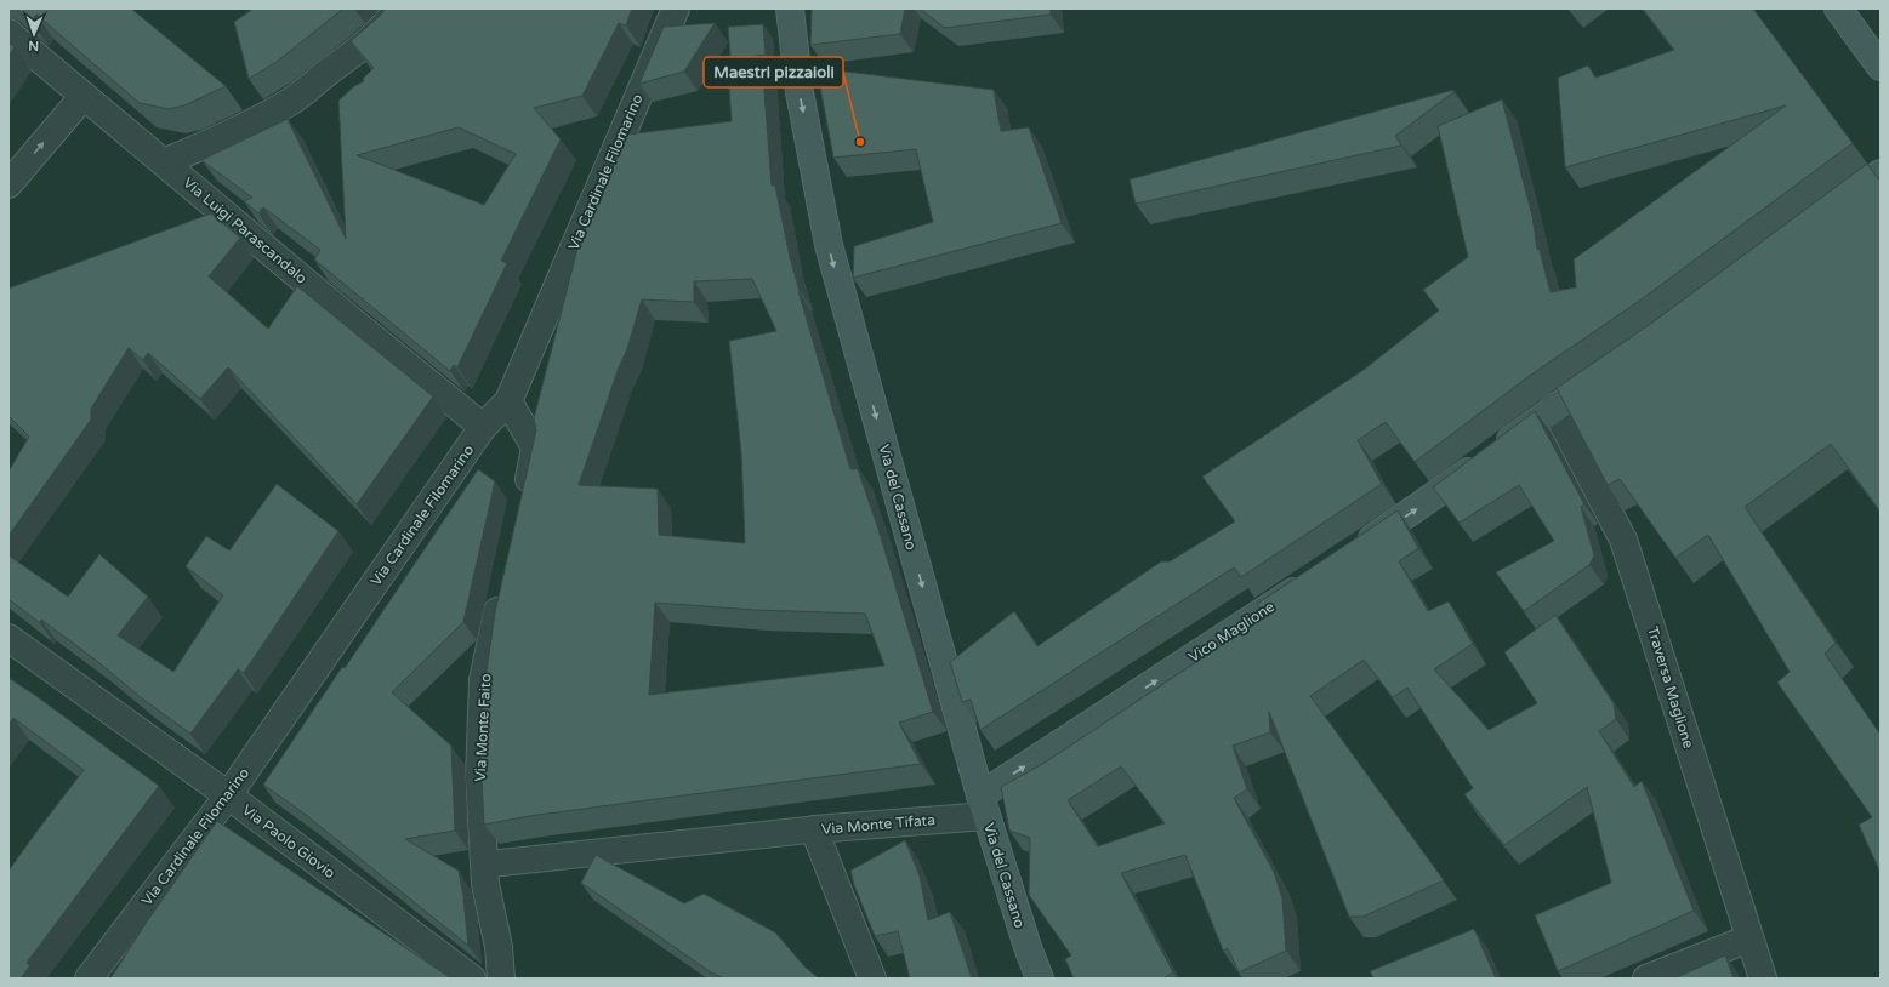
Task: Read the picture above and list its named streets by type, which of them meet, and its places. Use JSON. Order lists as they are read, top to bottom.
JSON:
{
  "streets": {
    "main road": ["Via del Cassano", "Vico Maglione"],
    "street": [
      "Via Cardinale Filomarino",
      "Via Luigi Parascandalo",
      "Traversa Maglione",
      "Via Monte Faito",
      "Via Monte Tifata",
      "Via Paolo Giovio"
    ]
  },
  "crossings": [
    ["Via Cardinale Filomarino", "Via Luigi Parascandalo"],
    ["Via Cardinale Filomarino", "Via Paolo Giovio"],
    ["Via del Cassano", "Vico Maglione"],
    ["Via del Cassano", "Via Monte Tifata"],
    ["Vico Maglione", "Via Monte Tifata"]
  ],
  "one_way": ["Via del Cassano", "Vico Maglione"],
  "places": ["Maestri pizzaioli"],
  "north": "bottom"
}
